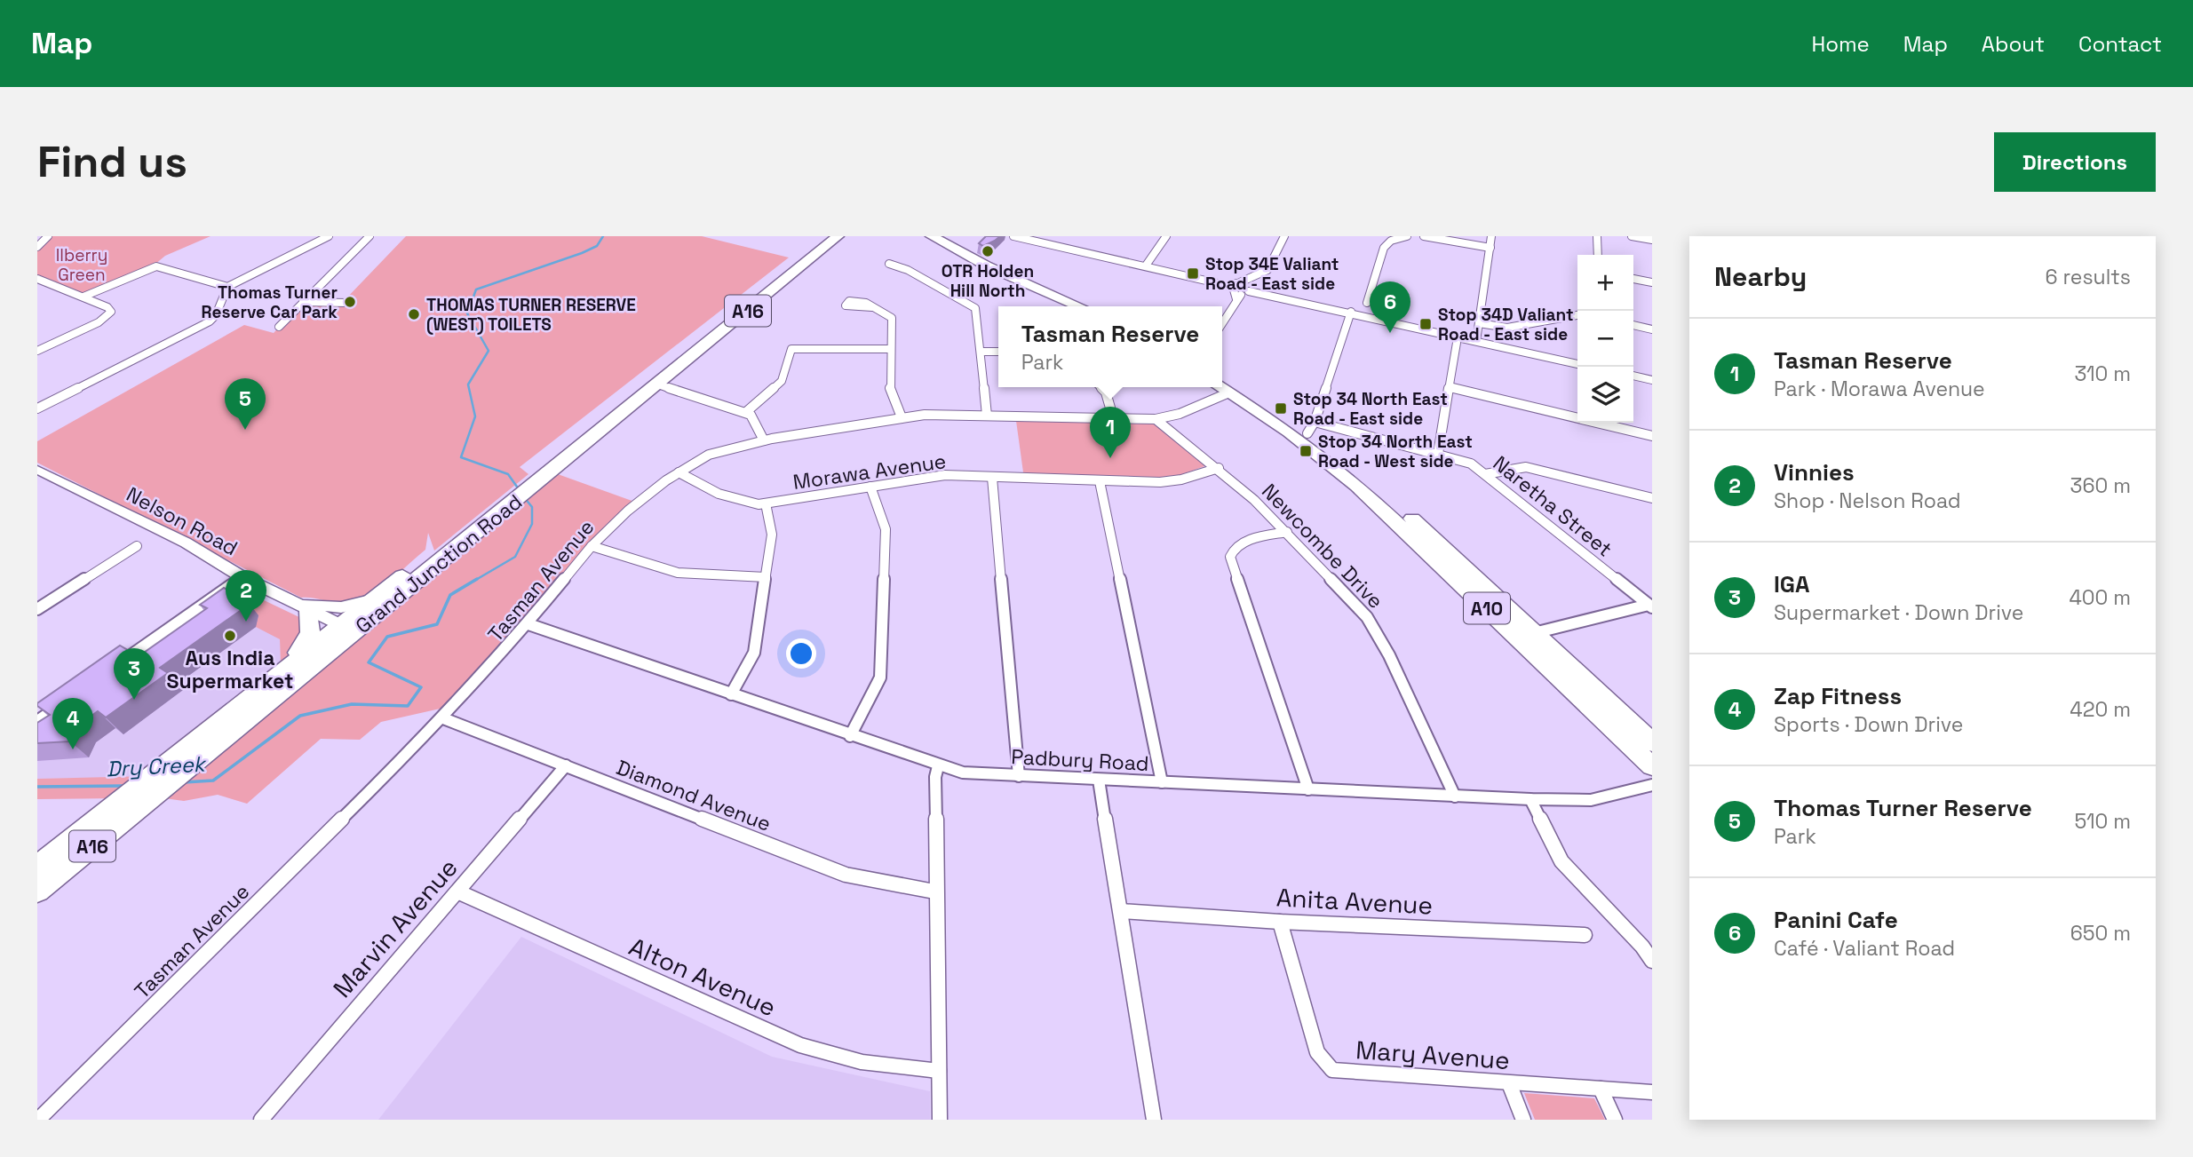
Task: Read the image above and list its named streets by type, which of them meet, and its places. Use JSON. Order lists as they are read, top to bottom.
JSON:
{
  "streets": {
    "highway": ["A16", "Grand Junction Road", "A10"],
    "main road": ["Nelson Road"],
    "street": [
      "Morawa Avenue",
      "Naretha Street",
      "Newcombe Drive",
      "Tasman Avenue",
      "Padbury Road",
      "Diamond Avenue",
      "Anita Avenue",
      "Marvin Avenue",
      "Alton Avenue",
      "Mary Avenue"
    ]
  },
  "crossings": [
    ["Morawa Avenue", "Newcombe Drive"],
    ["Morawa Avenue", "Tasman Avenue"],
    ["Naretha Street", "A10"],
    ["Nelson Road", "Grand Junction Road"],
    ["Newcombe Drive", "Tasman Avenue"],
    ["Newcombe Drive", "Padbury Road"],
    ["Tasman Avenue", "A10"],
    ["Tasman Avenue", "Padbury Road"],
    ["Tasman Avenue", "Diamond Avenue"],
    ["Diamond Avenue", "Marvin Avenue"],
    ["Anita Avenue", "Mary Avenue"],
    ["Marvin Avenue", "Alton Avenue"]
  ],
  "water": ["Dry Creek"],
  "parks": ["Ilberry Green"],
  "places": {
    "other": [
      "OTR Holden Hill North",
      "Thomas Turner Reserve Car Park",
      "THOMAS TURNER RESERVE (WEST) TOILETS",
      "Aus India Supermarket"
    ],
    "transit": [
      "Stop 34E Valiant Road - East side",
      "Stop 34D Valiant Road - East side",
      "Stop 34 North East Road - East side",
      "Stop 34 North East Road - West side"
    ]
  },
  "page": {
    "header": "Map",
    "nav": [
      "Home",
      "Map",
      "About",
      "Contact"
    ],
    "buttons": "Directions",
    "title": "Find us",
    "heading": ["Nearby", "6 results"],
    "map_buttons": ["+", "−"],
    "pins": [
      "6",
      "5",
      "1",
      "2",
      "3",
      "4"
    ],
    "popup": ["Tasman Reserve", "Park"],
    "list": [
      {
        "mark": "1",
        "name": "Tasman Reserve",
        "note": "Park · Morawa Avenue",
        "value": "310 m"
      },
      {
        "mark": "2",
        "name": "Vinnies",
        "note": "Shop · Nelson Road",
        "value": "360 m"
      },
      {
        "mark": "3",
        "name": "IGA",
        "note": "Supermarket · Down Drive",
        "value": "400 m"
      },
      {
        "mark": "4",
        "name": "Zap Fitness",
        "note": "Sports · Down Drive",
        "value": "420 m"
      },
      {
        "mark": "5",
        "name": "Thomas Turner Reserve",
        "note": "Park",
        "value": "510 m"
      },
      {
        "mark": "6",
        "name": "Panini Cafe",
        "note": "Café · Valiant Road",
        "value": "650 m"
      }
    ]
  }
}
